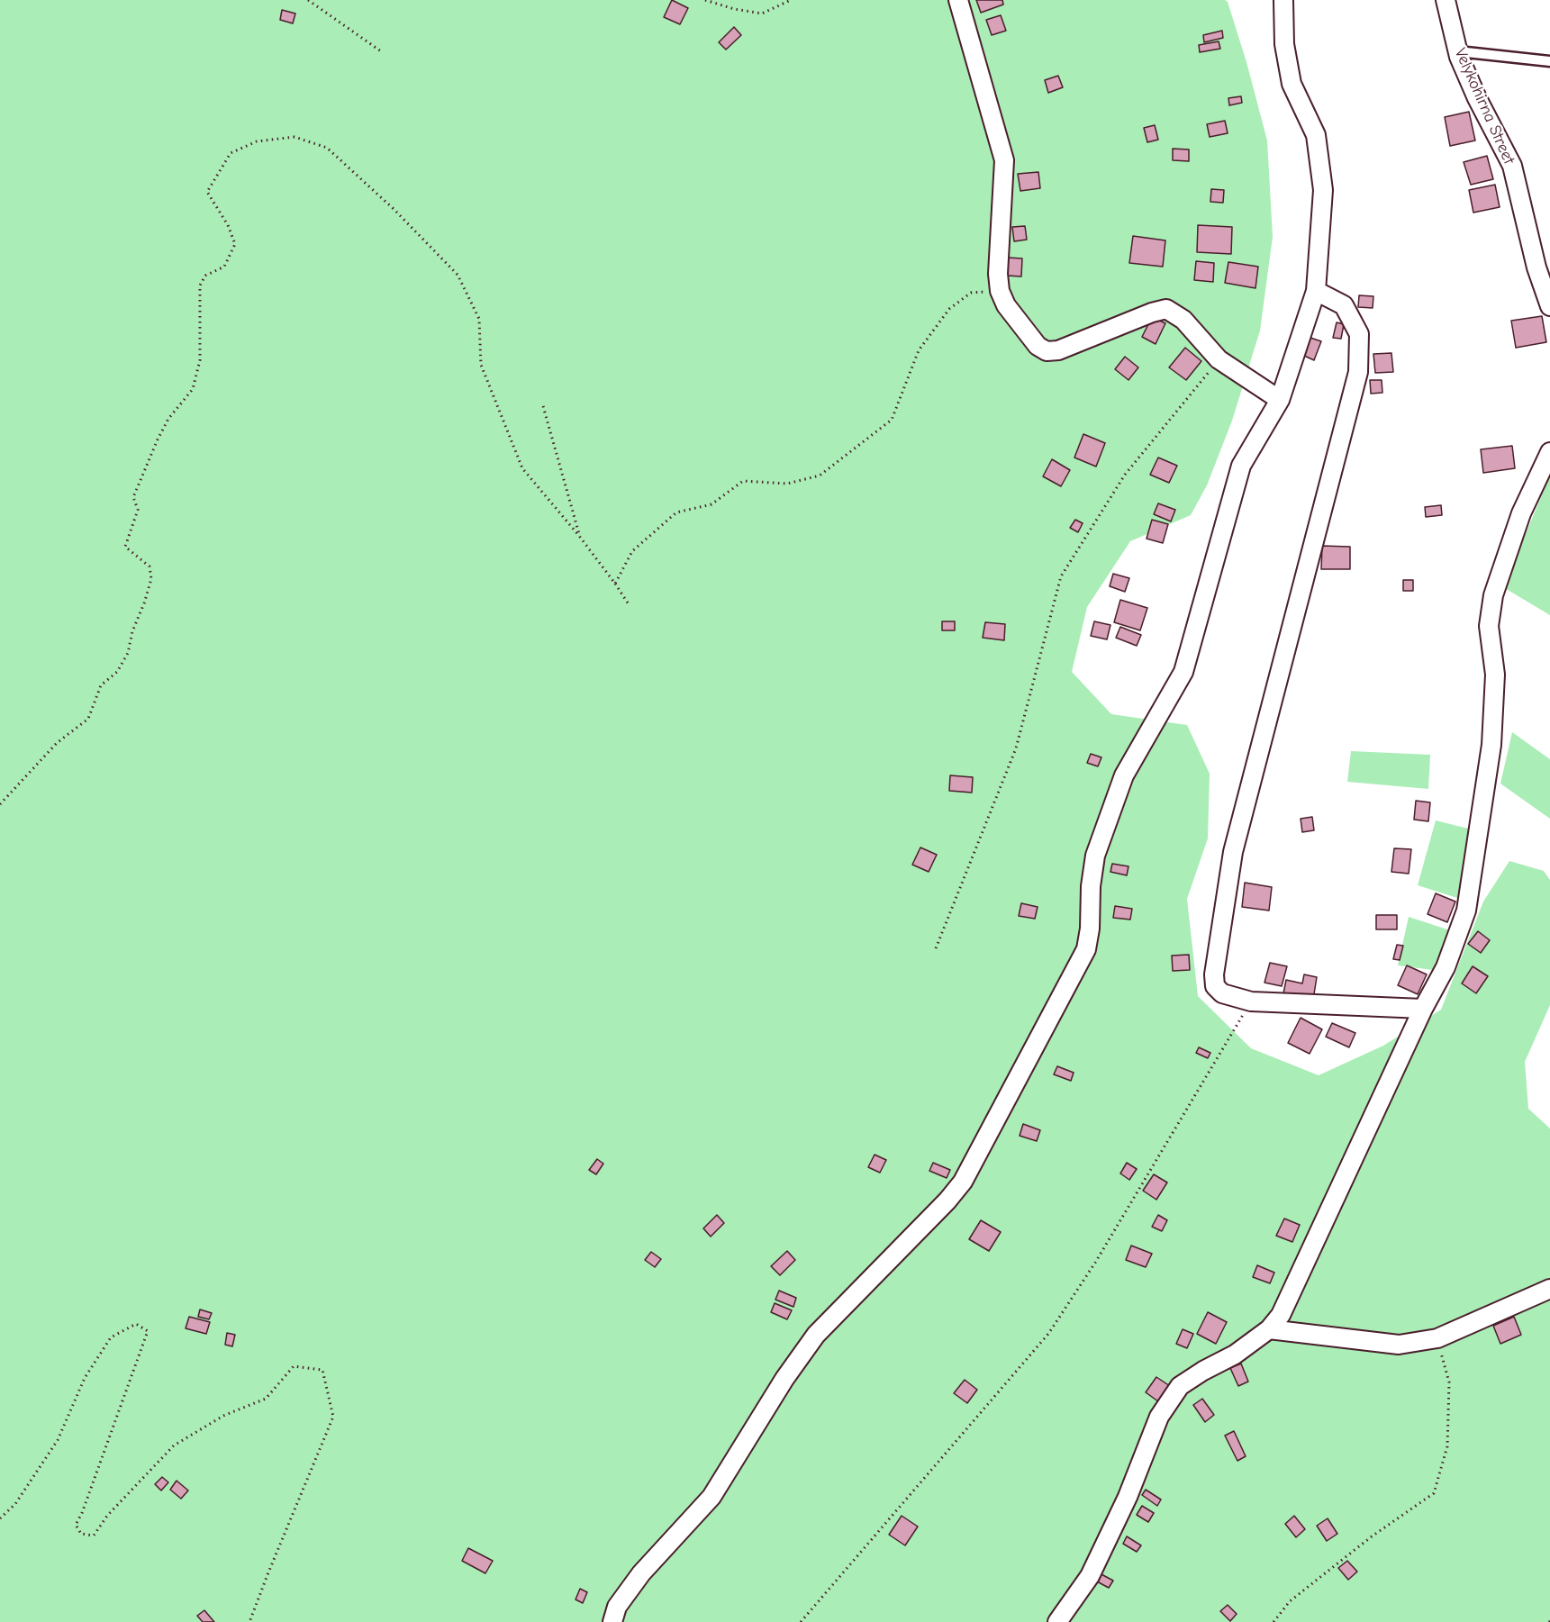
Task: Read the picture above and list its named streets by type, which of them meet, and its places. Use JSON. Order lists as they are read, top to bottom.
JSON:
{
  "streets": {
    "street": ["Velykohirna Street"]
  }
}
